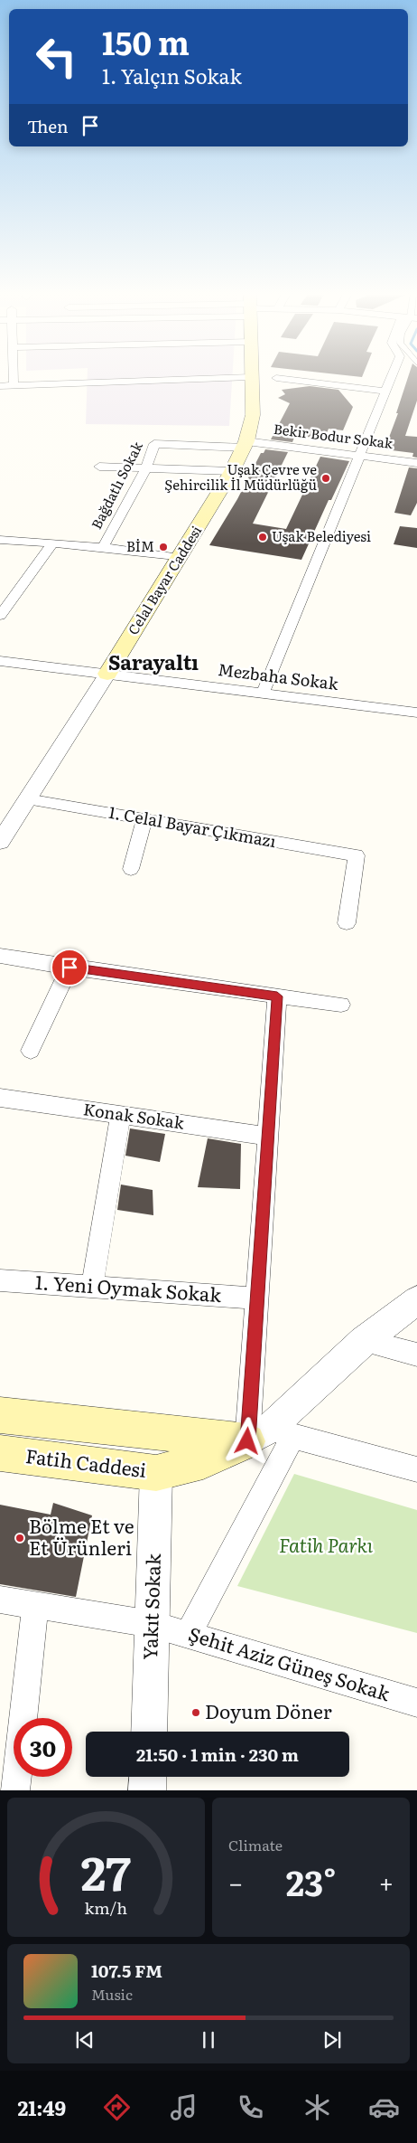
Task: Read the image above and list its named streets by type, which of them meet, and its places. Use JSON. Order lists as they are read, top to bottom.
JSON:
{
  "streets": {
    "main road": ["Celal Bayar Caddesi", "Fatih Caddesi"],
    "street": [
      "Bekir Bodur Sokak",
      "Bağdatlı Sokak",
      "Mezbaha Sokak",
      "1. Celal Bayar Çıkmazı",
      "Konak Sokak",
      "1. Yeni Oymak Sokak",
      "Yakıt Sokak",
      "Şehit Aziz Güneş Sokak"
    ]
  },
  "crossings": [
    ["Bekir Bodur Sokak", "Bağdatlı Sokak"],
    ["Bekir Bodur Sokak", "Celal Bayar Caddesi"],
    ["Bağdatlı Sokak", "Celal Bayar Caddesi"],
    ["Celal Bayar Caddesi", "Mezbaha Sokak"],
    ["Celal Bayar Caddesi", "1. Celal Bayar Çıkmazı"],
    ["Fatih Caddesi", "Yakıt Sokak"],
    ["Yakıt Sokak", "Şehit Aziz Güneş Sokak"]
  ],
  "districts": ["Sarayaltı"],
  "parks": ["Fatih Parkı"],
  "places": [
    "Uşak Çevre ve Şehircilik İl Müdürlüğü",
    "Uşak Belediyesi",
    "BİM",
    "Bölme Et ve Et Ürünleri",
    "Doyum Döner"
  ],
  "page": {
    "turn": ["150 m", "1. Yalçın Sokak"],
    "then": "Then",
    "limit": "30",
    "trip": "21:50 · 1 min · 230 m",
    "tile": "Climate",
    "heat": ["−", "23°", "+"],
    "song": ["107.5 FM", "Music"],
    "tabs": "21:49",
    "gauge": ["27", "km/h"]
  }
}
